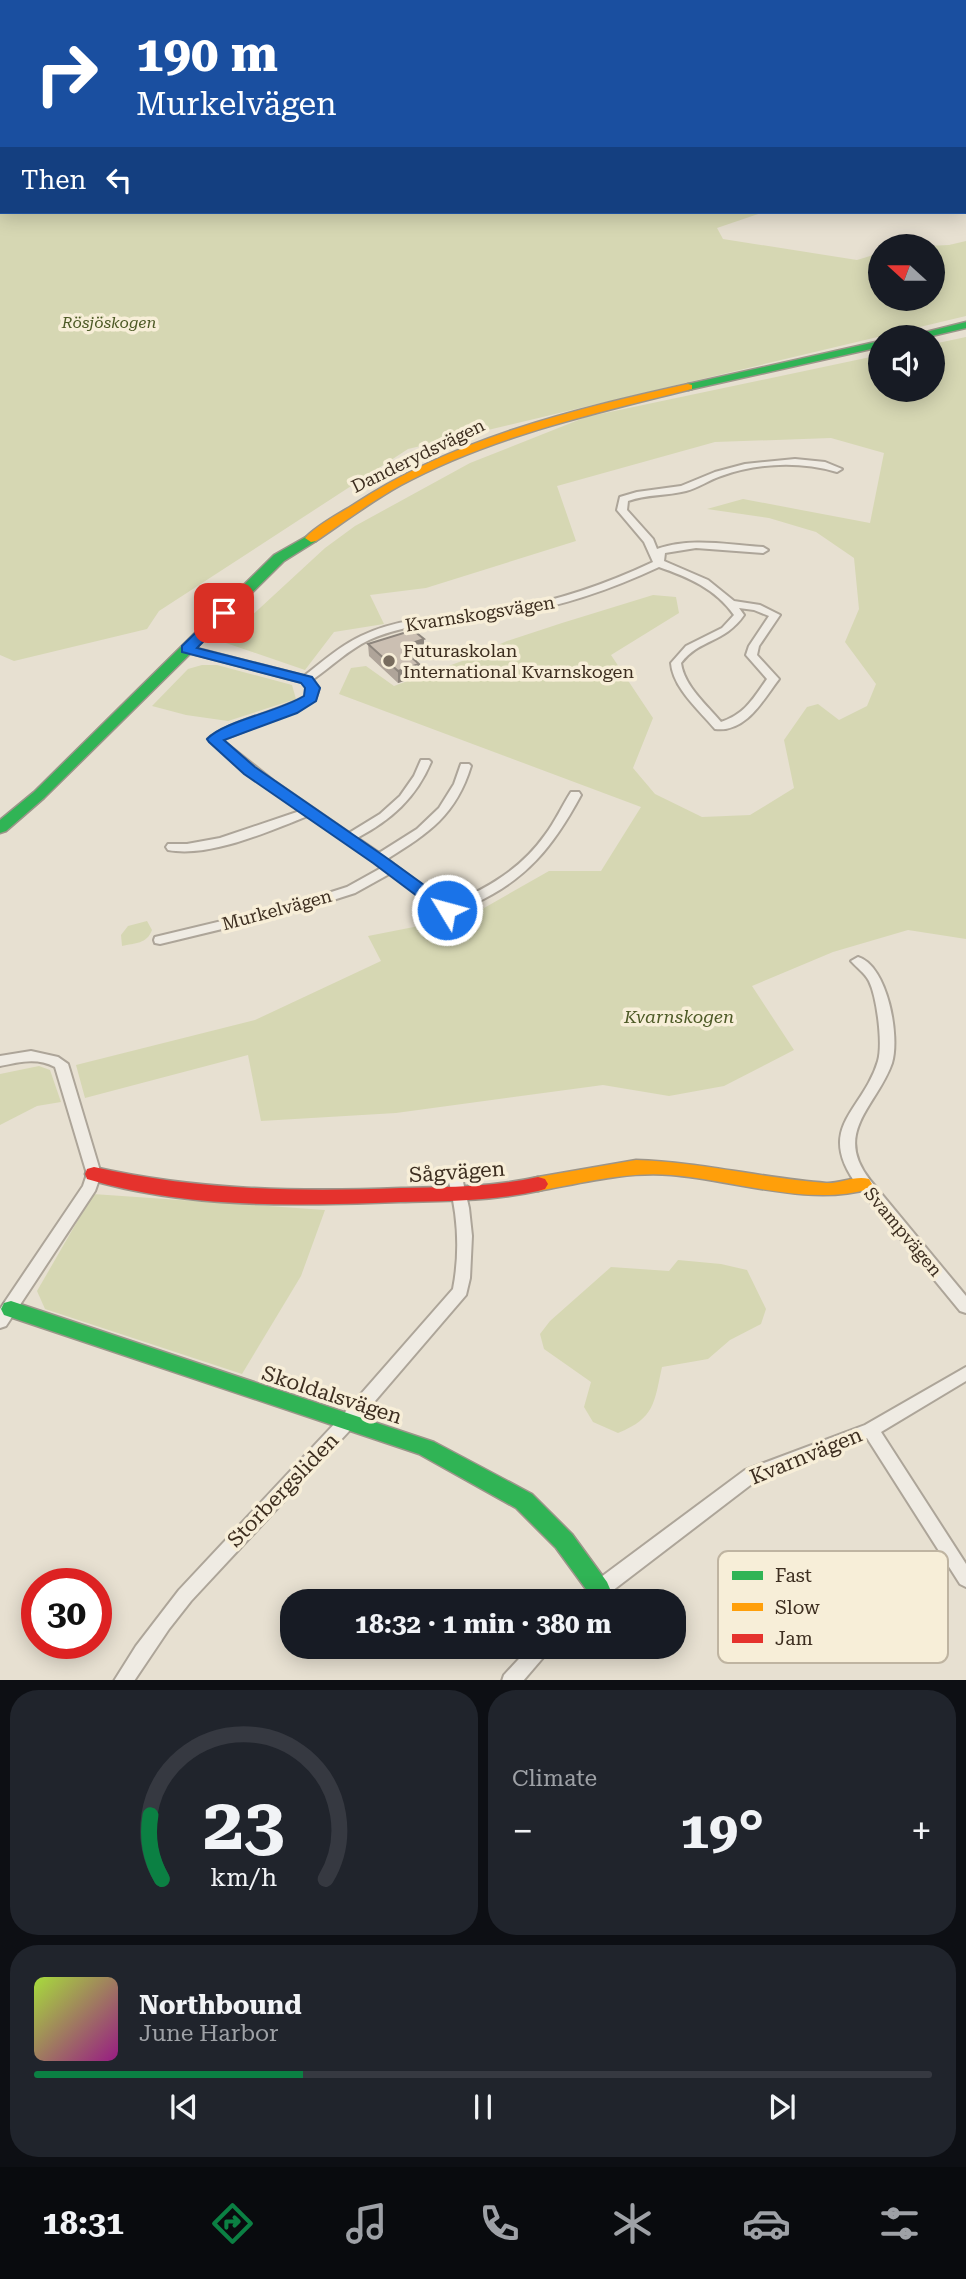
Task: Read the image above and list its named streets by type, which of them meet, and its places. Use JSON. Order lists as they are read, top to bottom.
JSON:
{
  "streets": {
    "main road": ["Danderydsvägen", "Sågvägen", "Skoldalsvägen"],
    "street": [
      "Kvarnskogsvägen",
      "Murkelvägen",
      "Svampvägen",
      "Kvarnvägen",
      "Storbergsliden"
    ]
  },
  "crossings": [
    ["Sågvägen", "Svampvägen"],
    ["Sågvägen", "Storbergsliden"],
    ["Skoldalsvägen", "Storbergsliden"]
  ],
  "parks": ["Rösjöskogen", "Kvarnskogen"],
  "places": ["Futuraskolan International Kvarnskogen"],
  "legend": ["Fast", "Slow", "Jam"],
  "north": "left",
  "page": {
    "turn": ["190 m", "Murkelvägen"],
    "then": "Then",
    "limit": "30",
    "trip": "18:32 · 1 min · 380 m",
    "tile": "Climate",
    "heat": ["−", "19°", "+"],
    "song": ["Northbound", "June Harbor"],
    "tabs": "18:31",
    "gauge": ["23", "km/h"]
  }
}
